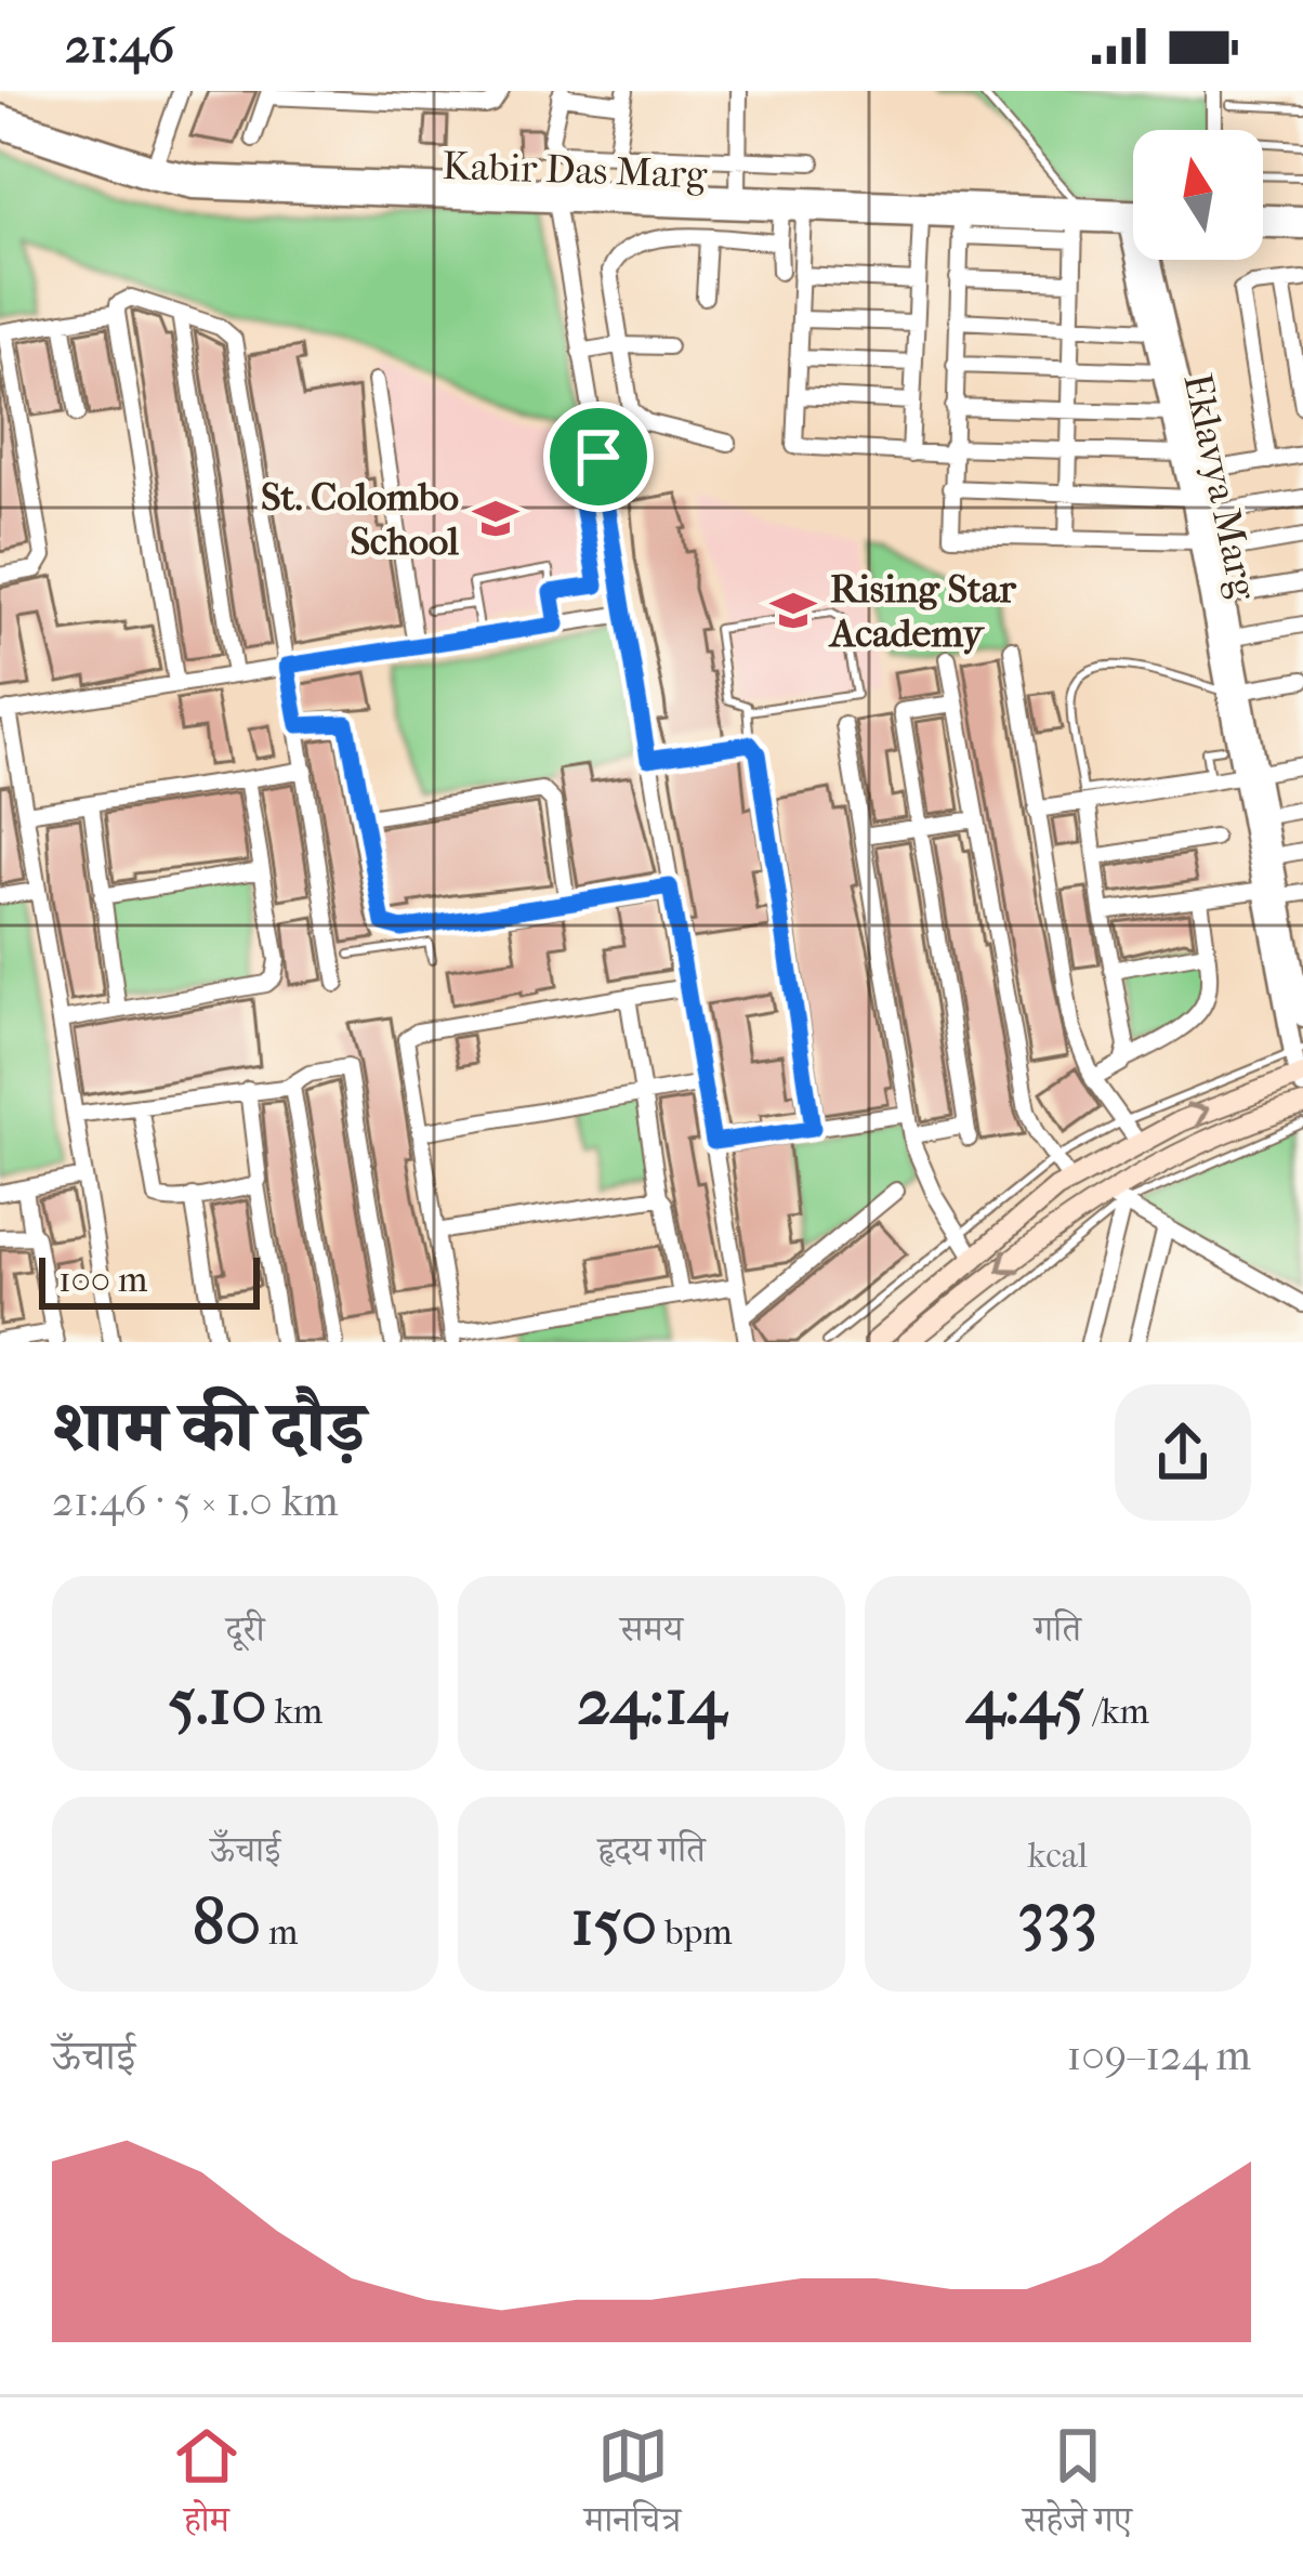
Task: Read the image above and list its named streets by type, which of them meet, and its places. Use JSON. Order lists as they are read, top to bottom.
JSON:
{
  "streets": {
    "street": ["Kabir Das Marg", "Eklavya Marg"]
  },
  "places": {
    "school or university": ["St. Colombo School", "Rising Star Academy"]
  },
  "scale_bar": "100 m",
  "north": "top",
  "page": {
    "status": "21:46",
    "scale": "100 m",
    "heading": ["शाम की दौड़", "21:46 · 5 × 1.0 km"],
    "stats": [
      ["दूरी", "5.10 km"],
      ["समय", "24:14"],
      ["गति", "4:45 /km"],
      ["ऊँचाई", "80 m"],
      ["हृदय गति", "150 bpm"],
      ["kcal", "333"]
    ],
    "chart": ["ऊँचाई", "109–124 m"],
    "tabs": ["होम", "मानचित्र", "सहेजे गए"]
  }
}
